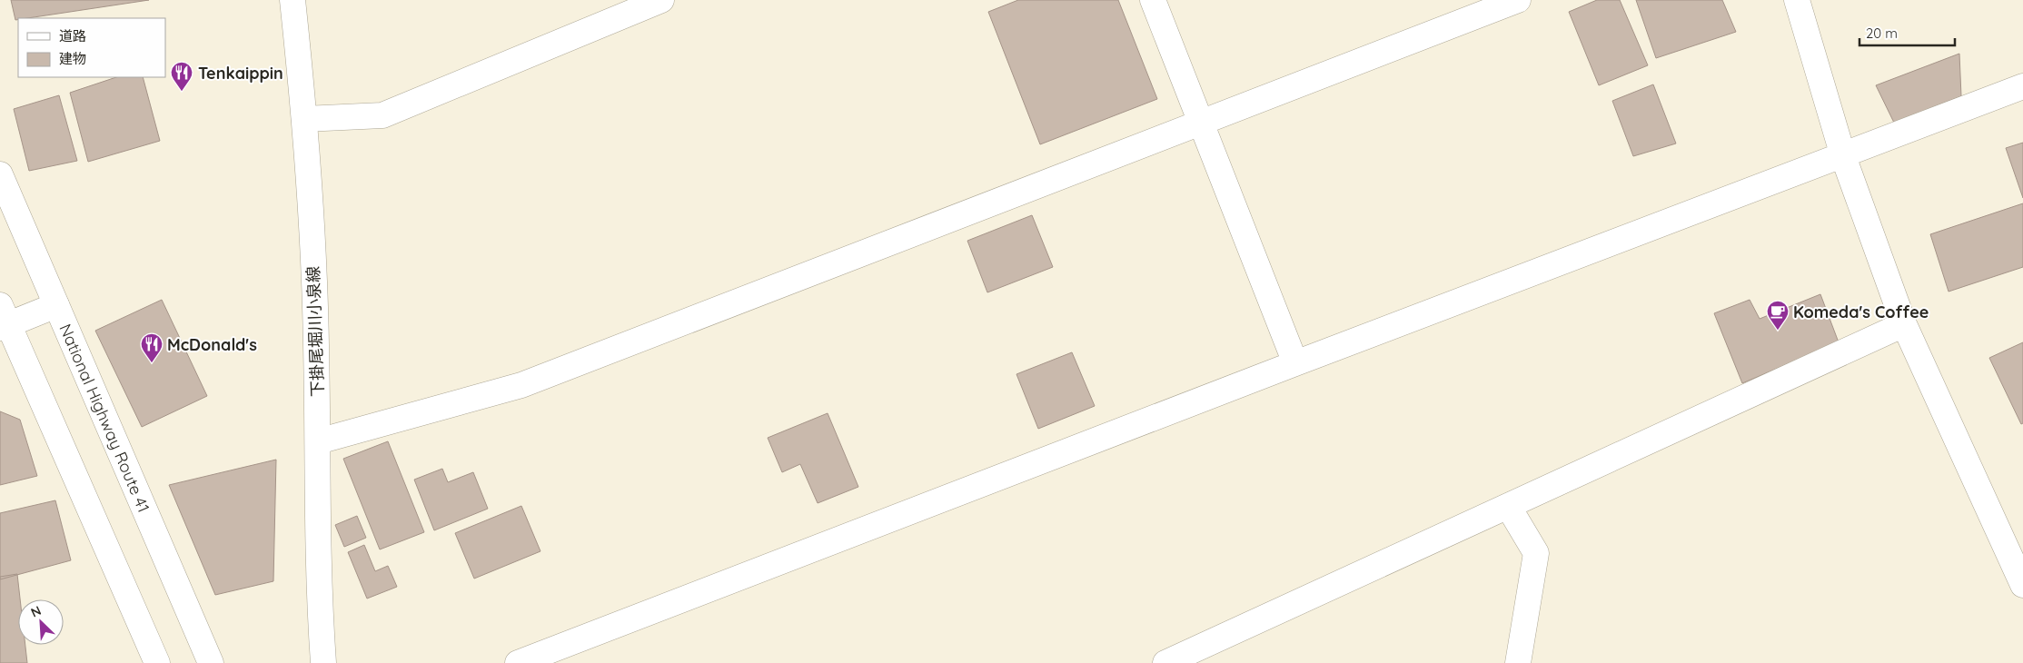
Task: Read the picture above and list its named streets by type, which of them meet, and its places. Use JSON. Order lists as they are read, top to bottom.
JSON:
{
  "streets": {
    "main road": ["下掛尾堀川小泉線", "National Highway Route 41"]
  },
  "places": {
    "restaurant": ["Tenkaippin", "McDonald's"],
    "cafe": ["Komeda's Coffee"]
  },
  "legend": ["道路", "建物"],
  "scale_bar": "20 m",
  "north": "top left"
}
